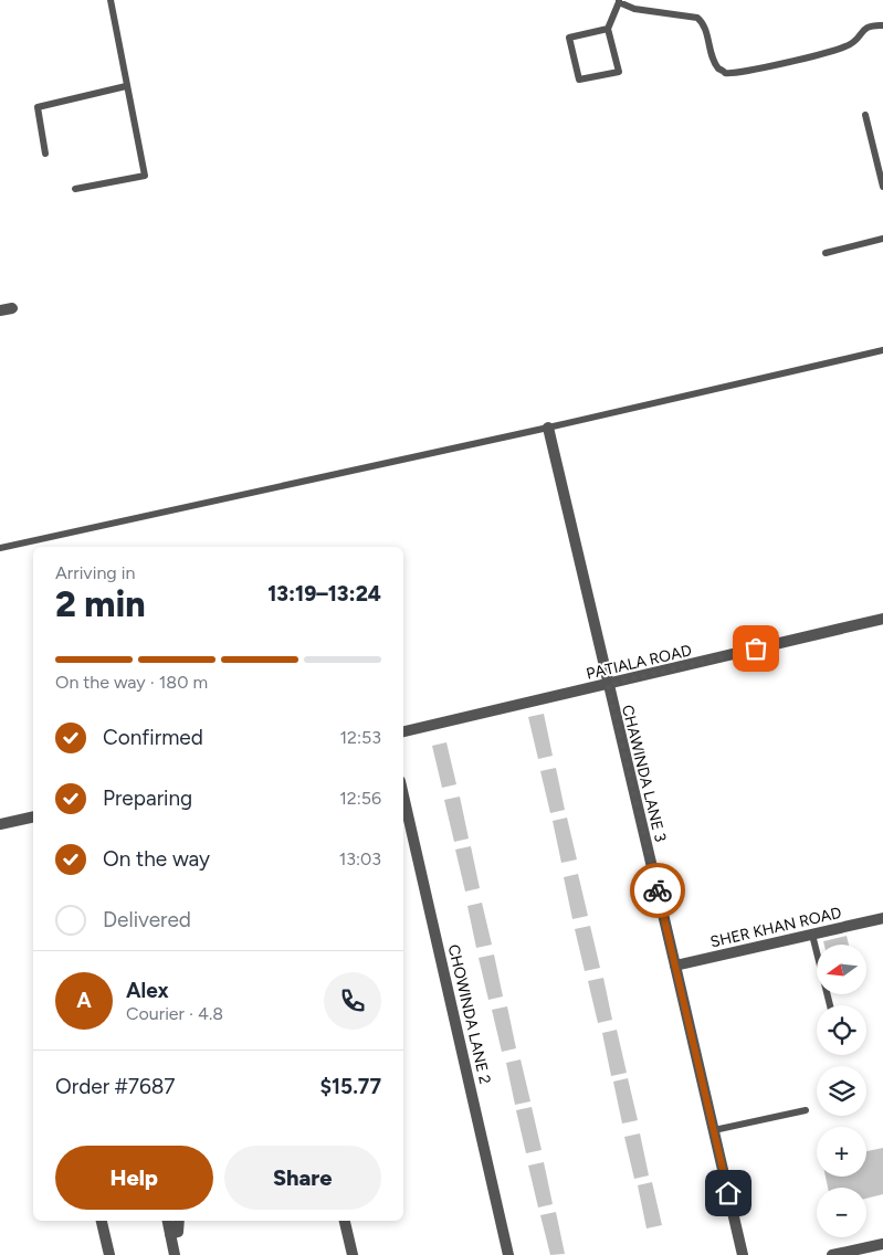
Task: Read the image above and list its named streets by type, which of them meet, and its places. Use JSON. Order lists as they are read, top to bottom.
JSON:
{
  "streets": {
    "street": [
      "PATIALA ROAD",
      "CHAWINDA LANE 3",
      "SHER KHAN ROAD",
      "CHOWINDA LANE 2"
    ]
  },
  "crossings": [
    ["PATIALA ROAD", "CHAWINDA LANE 3"],
    ["CHAWINDA LANE 3", "SHER KHAN ROAD"]
  ],
  "north": "left",
  "page": {
    "heading": ["2 min", "Arriving in", "13:19–13:24"],
    "panel": [
      "Alex",
      "Courier · 4.8",
      "Order #7687",
      "$15.77"
    ],
    "bar": "On the way · 180 m",
    "list": [
      ["Confirmed", "12:53"],
      ["Preparing", "12:56"],
      ["On the way", "13:03"],
      "Delivered"
    ],
    "map_buttons": ["+", "−"],
    "round": "A",
    "buttons": ["Help", "Share"]
  }
}
